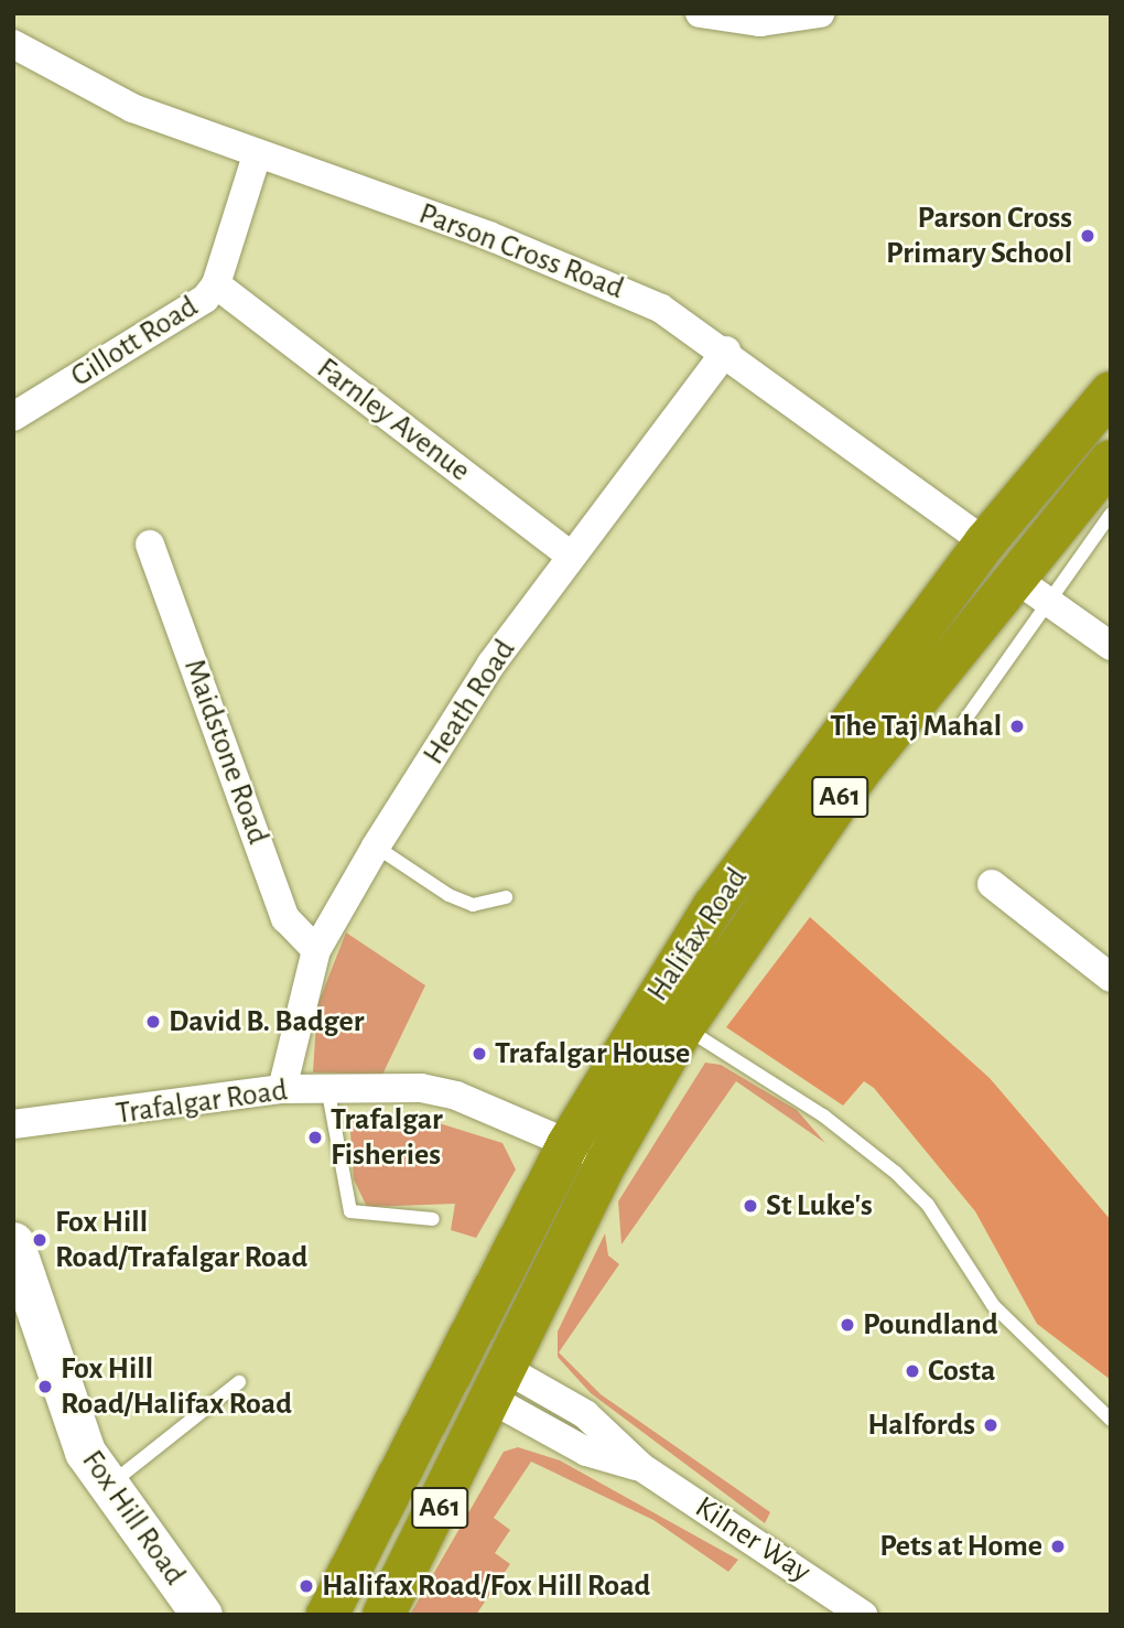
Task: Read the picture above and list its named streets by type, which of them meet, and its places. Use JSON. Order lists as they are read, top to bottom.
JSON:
{
  "streets": {
    "highway": ["A61", "Halifax Road"],
    "street": [
      "Parson Cross Road",
      "Gillott Road",
      "Farnley Avenue",
      "Heath Road",
      "Maidstone Road",
      "Trafalgar Road",
      "Fox Hill Road",
      "Kilner Way"
    ]
  },
  "crossings": [
    ["Parson Cross Road", "Gillott Road"],
    ["Parson Cross Road", "Heath Road"],
    ["Parson Cross Road", "Halifax Road"],
    ["Gillott Road", "Farnley Avenue"],
    ["Farnley Avenue", "Heath Road"],
    ["Heath Road", "Maidstone Road"],
    ["Heath Road", "Trafalgar Road"],
    ["Halifax Road", "Trafalgar Road"],
    ["Halifax Road", "Kilner Way"]
  ],
  "places": [
    "Parson Cross Primary School",
    "The Taj Mahal",
    "David B. Badger",
    "Trafalgar House",
    "Trafalgar Fisheries",
    "St Luke's",
    "Fox Hill Road/Trafalgar Road",
    "Poundland",
    "Costa",
    "Fox Hill Road/Halifax Road",
    "Halfords",
    "Pets at Home",
    "Halifax Road/Fox Hill Road"
  ]
}
